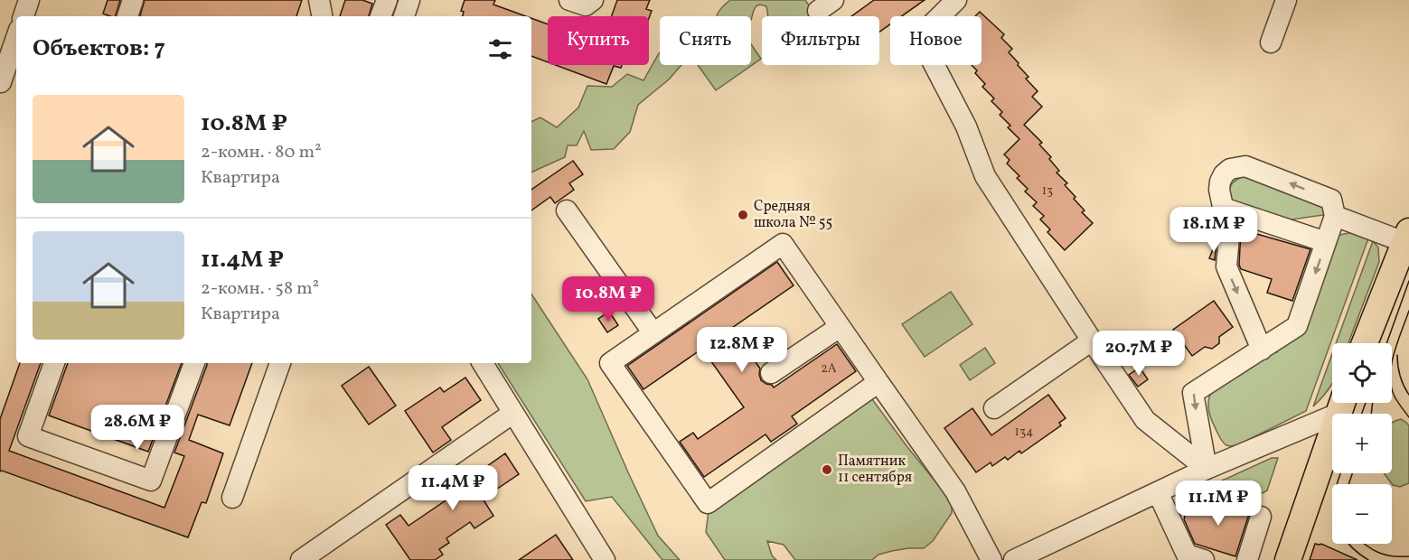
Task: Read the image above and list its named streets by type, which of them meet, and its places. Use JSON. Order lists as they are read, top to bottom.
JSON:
{
  "places": ["Средняя школа № 55", "Памятник 11 сентября"],
  "house_numbers": ["13", "2А", "134"],
  "page": {
    "chip": [
      "Купить",
      "Снять",
      "Фильтры",
      "Новое"
    ],
    "heading": "Объектов: 7",
    "list": [
      {
        "name": "10.8M ₽",
        "note": "2-комн. · 80 m² · Квартира"
      },
      {
        "name": "11.4M ₽",
        "note": "2-комн. · 58 m² · Квартира"
      }
    ],
    "price": [
      "18.1M ₽",
      "10.8M ₽",
      "12.8M ₽",
      "20.7M ₽",
      "28.6M ₽",
      "11.4M ₽",
      "11.1M ₽"
    ],
    "map_buttons": ["+", "−"]
  }
}
